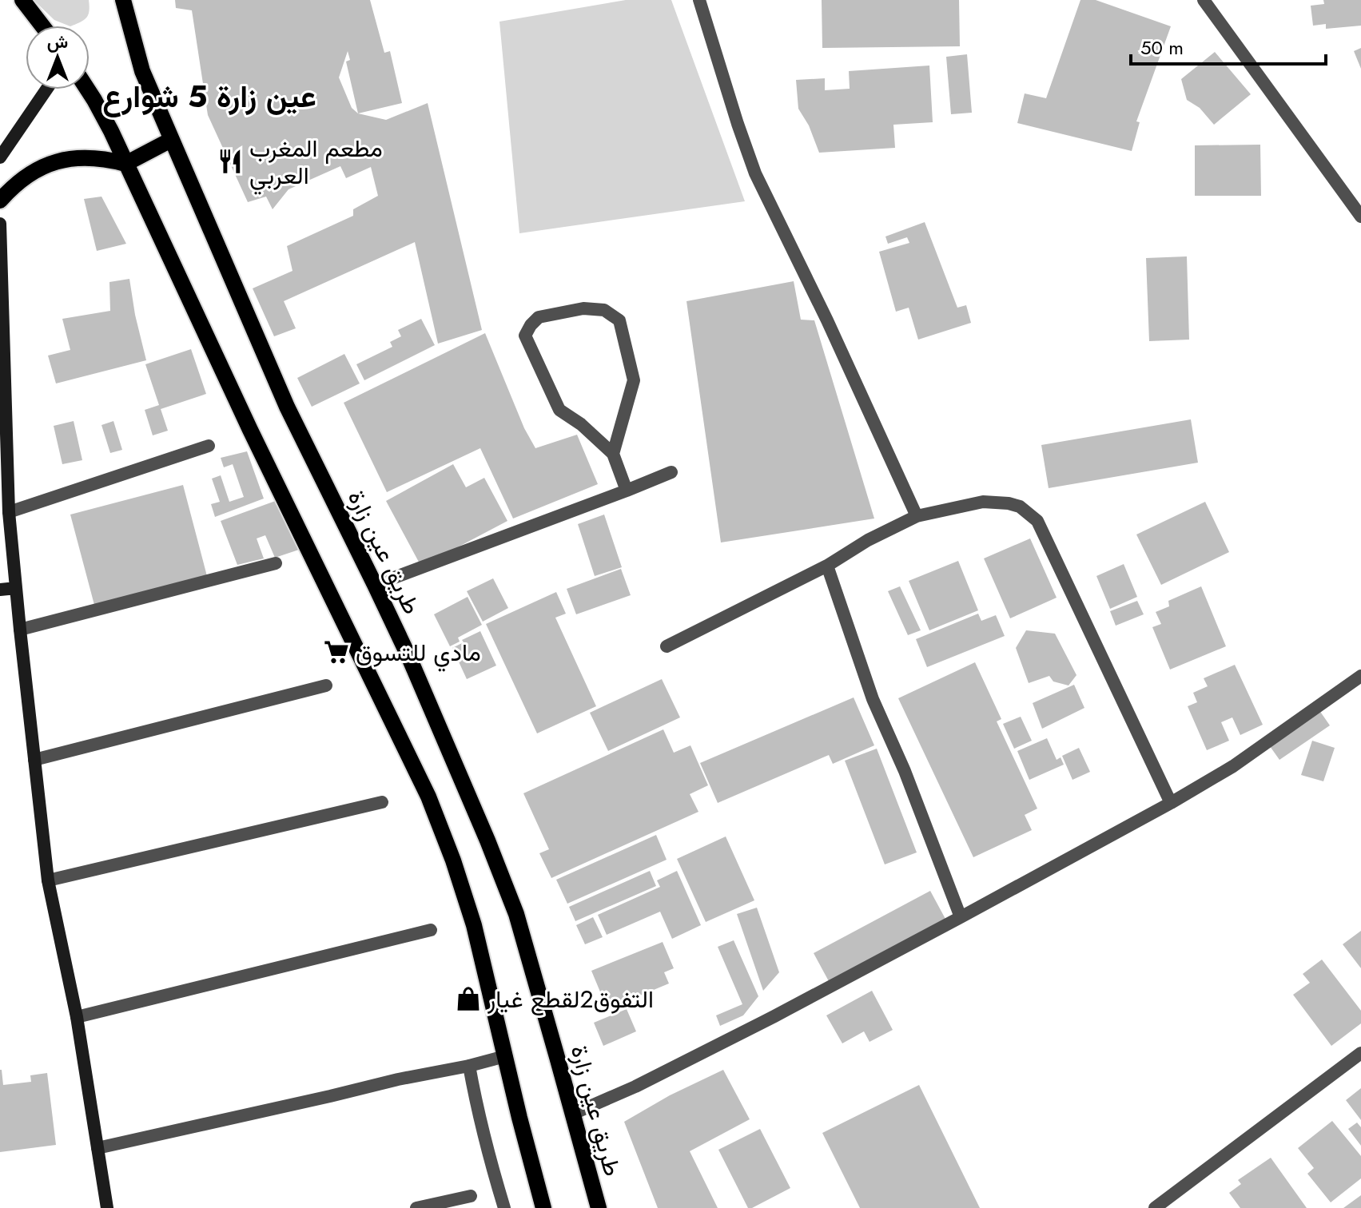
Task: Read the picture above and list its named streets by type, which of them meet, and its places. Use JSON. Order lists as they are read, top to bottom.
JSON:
{
  "streets": {
    "main road": ["طريق عين زارة"]
  },
  "districts": ["عين زارة 5 شوارع"],
  "places": {
    "restaurant": ["مطعم المغرب العربي"],
    "supermarket": ["مادي للتسوق"],
    "shop": ["التفوق2لقطع غيار"]
  },
  "scale_bar": "50 m",
  "north": "top"
}
